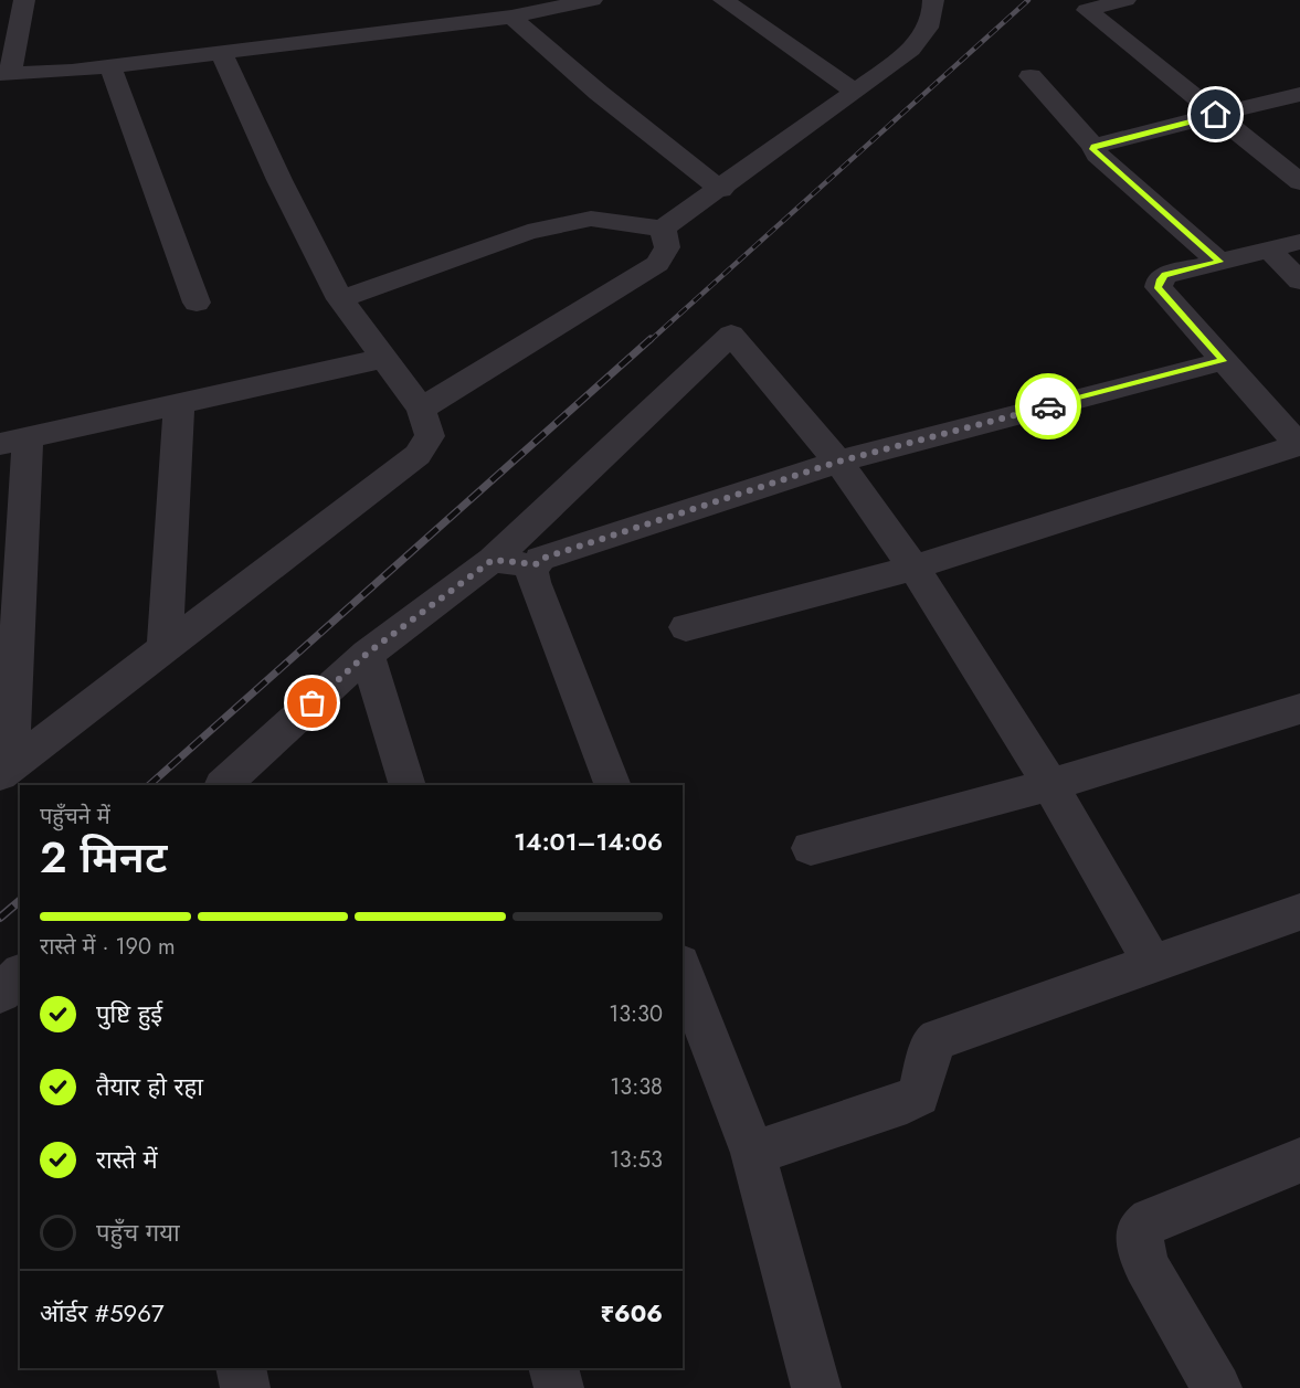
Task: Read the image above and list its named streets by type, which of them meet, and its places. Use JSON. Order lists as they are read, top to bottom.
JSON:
{
  "page": {
    "heading": ["2 मिनट", "पहुँचने में", "14:01–14:06"],
    "panel": ["ऑर्डर #5967", "₹606"],
    "bar": "रास्ते में · 190 m",
    "list": [
      ["पुष्टि हुई", "13:30"],
      ["तैयार हो रहा", "13:38"],
      ["रास्ते में", "13:53"],
      "पहुँच गया"
    ]
  }
}
